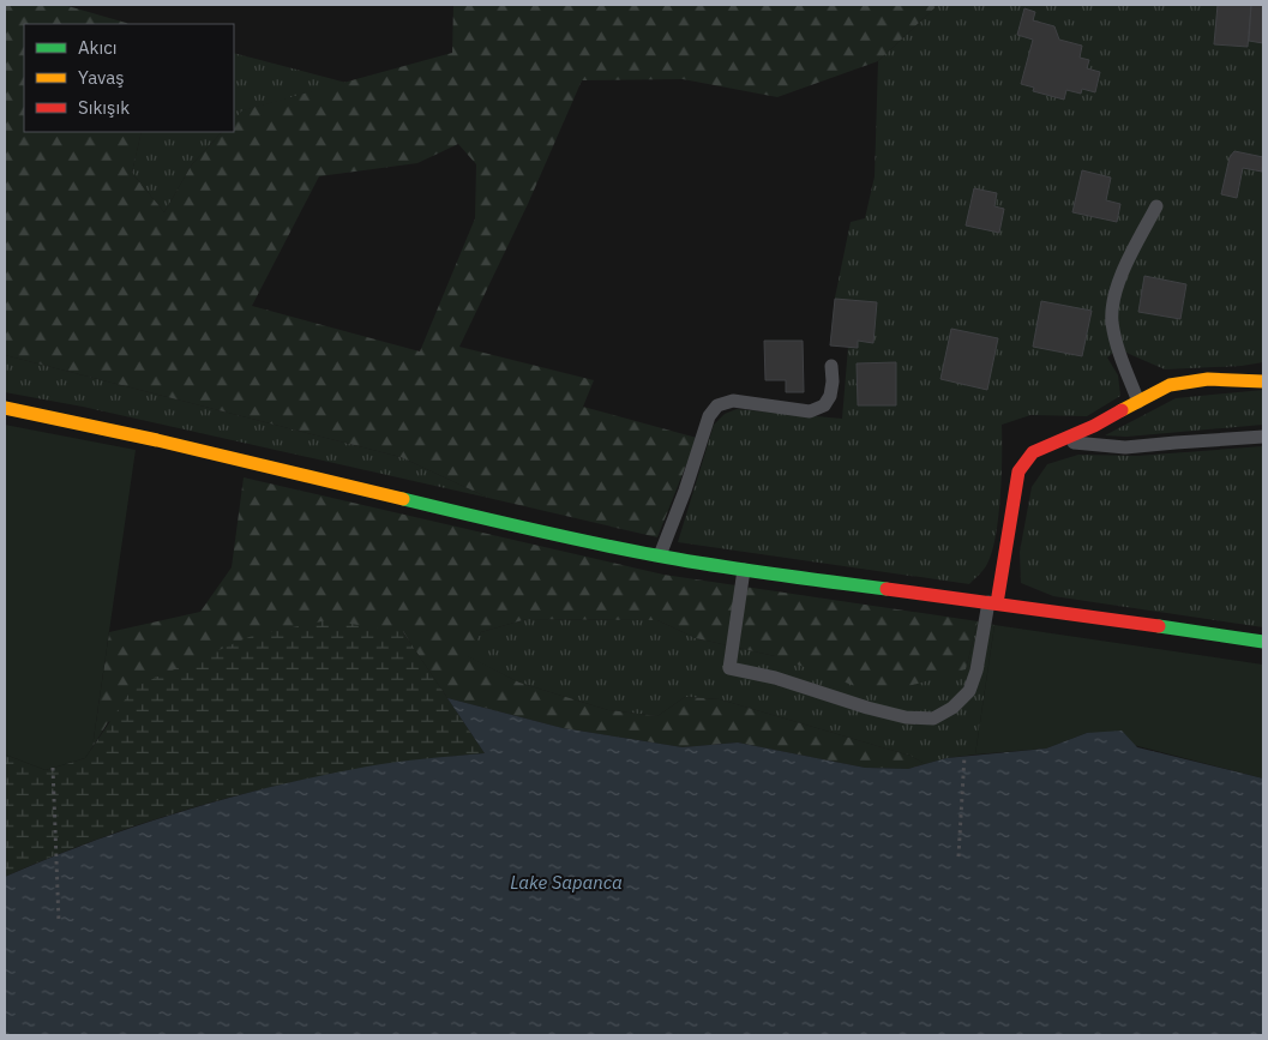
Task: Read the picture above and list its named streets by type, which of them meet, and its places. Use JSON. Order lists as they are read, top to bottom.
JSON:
{
  "water": ["Lake Sapanca"],
  "legend": ["Akıcı", "Yavaş", "Sıkışık"]
}
